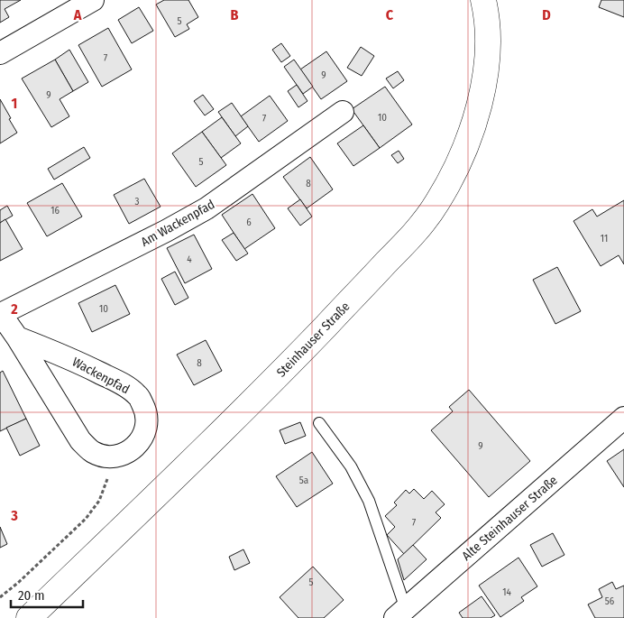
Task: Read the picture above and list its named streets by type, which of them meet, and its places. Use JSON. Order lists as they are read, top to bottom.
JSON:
{
  "streets": {
    "main road": ["Steinhauser Straße"],
    "street": ["Am Wackenpfad", "Wackenpfad", "Alte Steinhauser Straße"]
  },
  "house_numbers": [
    "5",
    "7",
    "9",
    "9",
    "10",
    "7",
    "5",
    "8",
    "3",
    "16",
    "6",
    "11",
    "4",
    "10",
    "8",
    "9",
    "5a",
    "7",
    "5",
    "14",
    "56"
  ],
  "scale_bar": "20 m",
  "grid": {
    "columns": [
      "A",
      "B",
      "C",
      "D"
    ],
    "rows": ["1", "2", "3"]
  }
}
